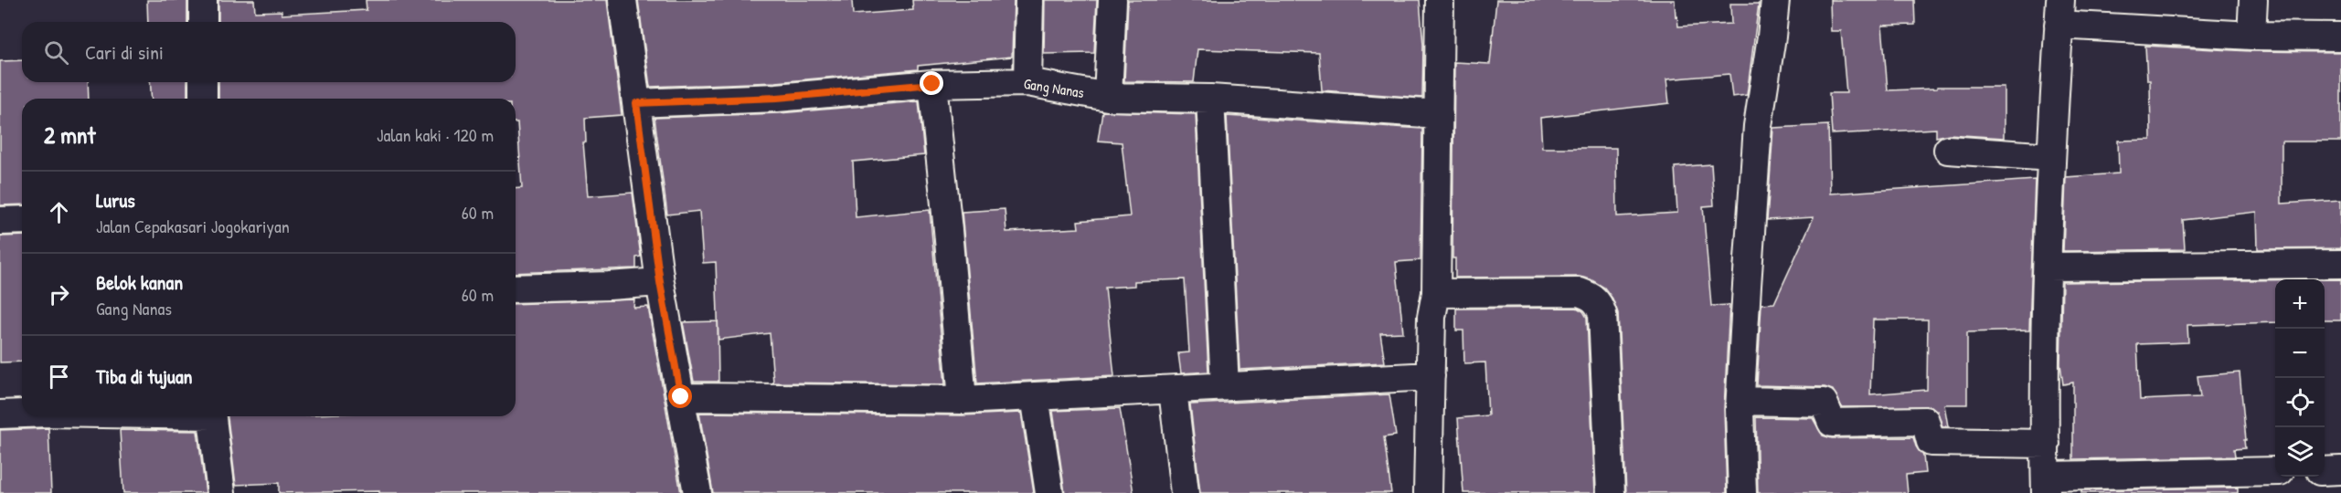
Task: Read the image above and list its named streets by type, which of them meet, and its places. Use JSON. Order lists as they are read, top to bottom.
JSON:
{
  "streets": {
    "street": ["Gang Nanas"]
  },
  "page": {
    "search": "Cari di sini",
    "heading": ["2 mnt", "Jalan kaki · 120 m"],
    "list": [
      ["Lurus", "Jalan Cepakasari Jogokariyan", "60 m"],
      ["Belok kanan", "Gang Nanas", "60 m"],
      "Tiba di tujuan"
    ],
    "map_buttons": ["+", "−"]
  }
}
